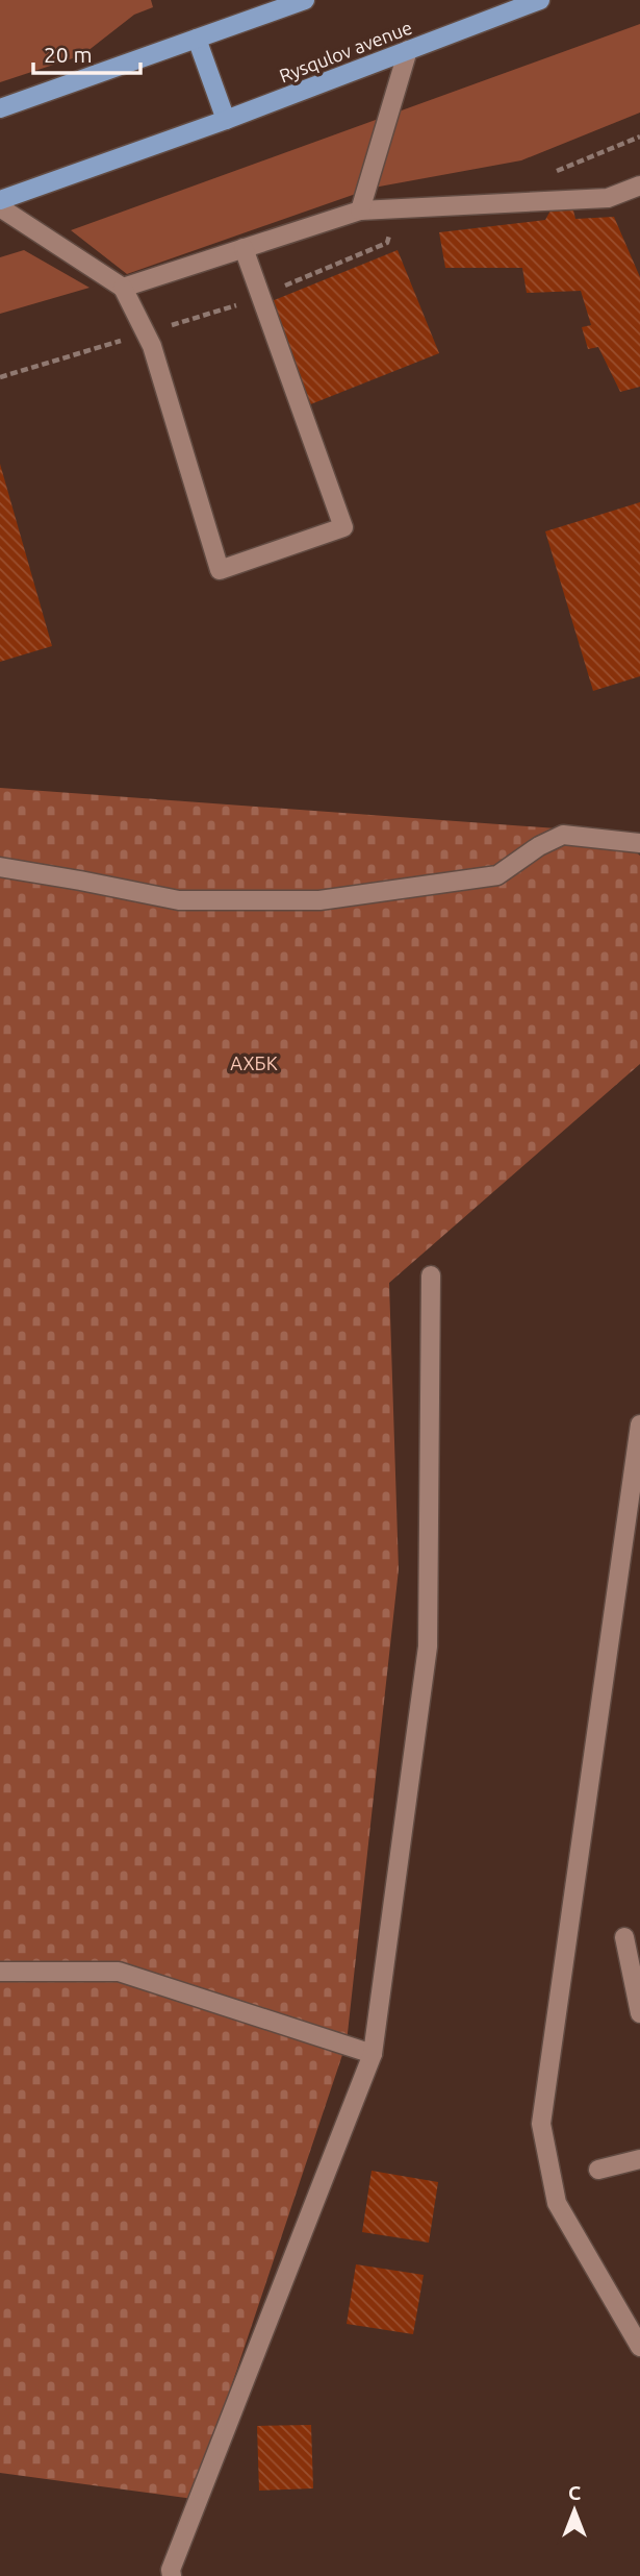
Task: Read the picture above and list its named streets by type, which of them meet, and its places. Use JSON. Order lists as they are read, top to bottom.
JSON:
{
  "streets": {
    "main road": ["Rysqulov avenue"]
  },
  "parks": ["АХБК"],
  "scale_bar": "20 m",
  "north": "top"
}
